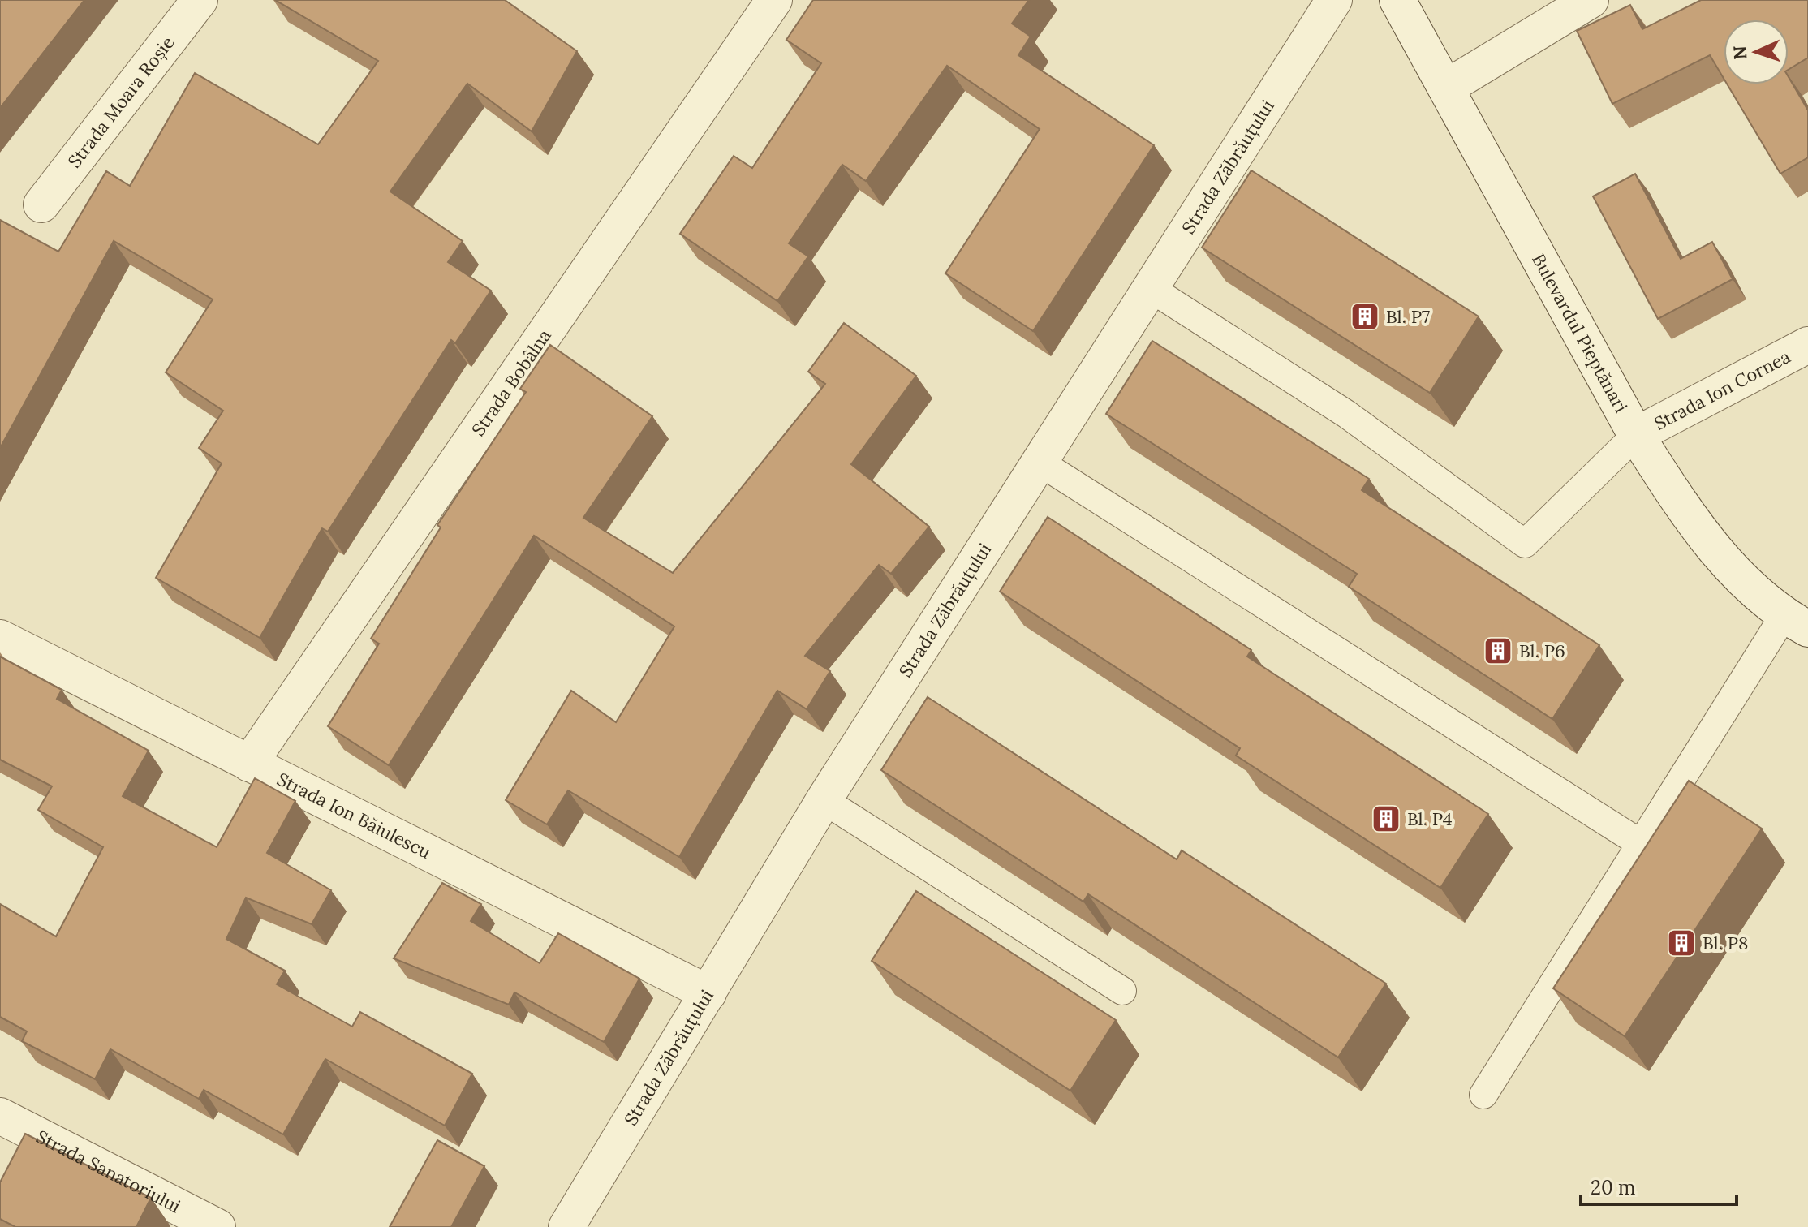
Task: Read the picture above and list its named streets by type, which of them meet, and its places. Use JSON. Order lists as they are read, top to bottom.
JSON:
{
  "streets": {
    "street": [
      "Strada Moara Roșie",
      "Strada Zăbrăuțului",
      "Bulevardul Pieptănari",
      "Strada Bobâlna",
      "Strada Ion Cornea",
      "Strada Ion Băiulescu",
      "Strada Sanatoriului"
    ]
  },
  "crossings": [
    ["Strada Zăbrăuțului", "Strada Ion Băiulescu"],
    ["Bulevardul Pieptănari", "Strada Ion Cornea"],
    ["Strada Bobâlna", "Strada Ion Băiulescu"]
  ],
  "places": {
    "building": [
      "Bl. P7",
      "Bl. P6",
      "Bl. P4",
      "Bl. P8"
    ]
  },
  "scale_bar": "20 m",
  "north": "left"
}
